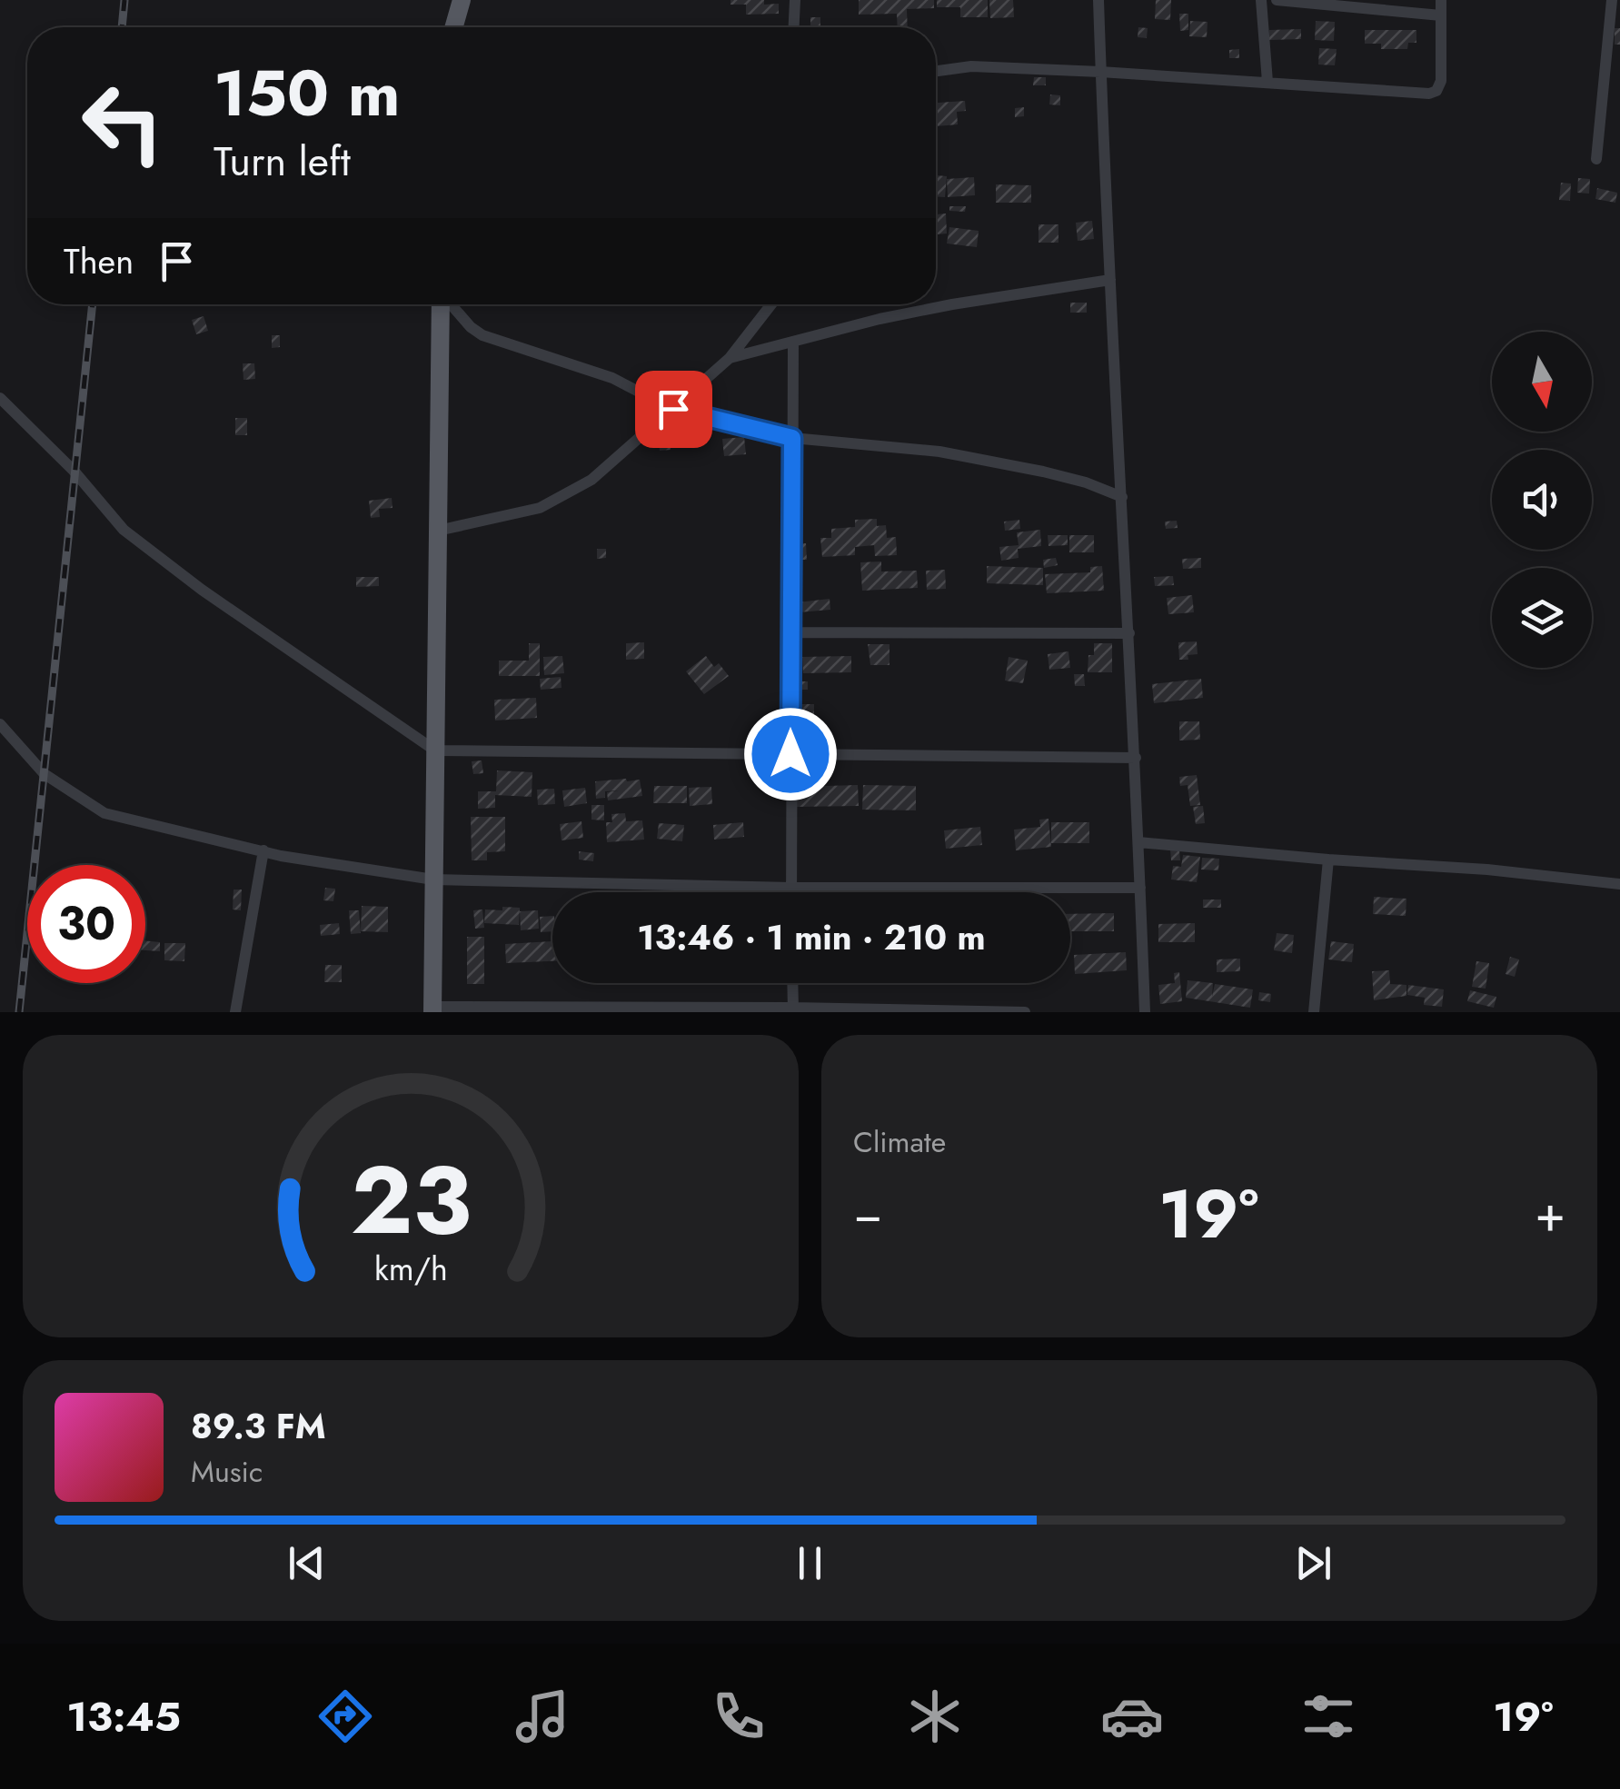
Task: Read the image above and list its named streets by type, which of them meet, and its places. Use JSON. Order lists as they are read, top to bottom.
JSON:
{
  "north": "bottom",
  "page": {
    "turn": ["150 m", "Turn left"],
    "then": "Then",
    "limit": "30",
    "trip": "13:46 · 1 min · 210 m",
    "tile": "Climate",
    "heat": ["−", "19°", "+"],
    "song": ["89.3 FM", "Music"],
    "tabs": ["13:45", "19°"],
    "gauge": ["23", "km/h"]
  }
}
